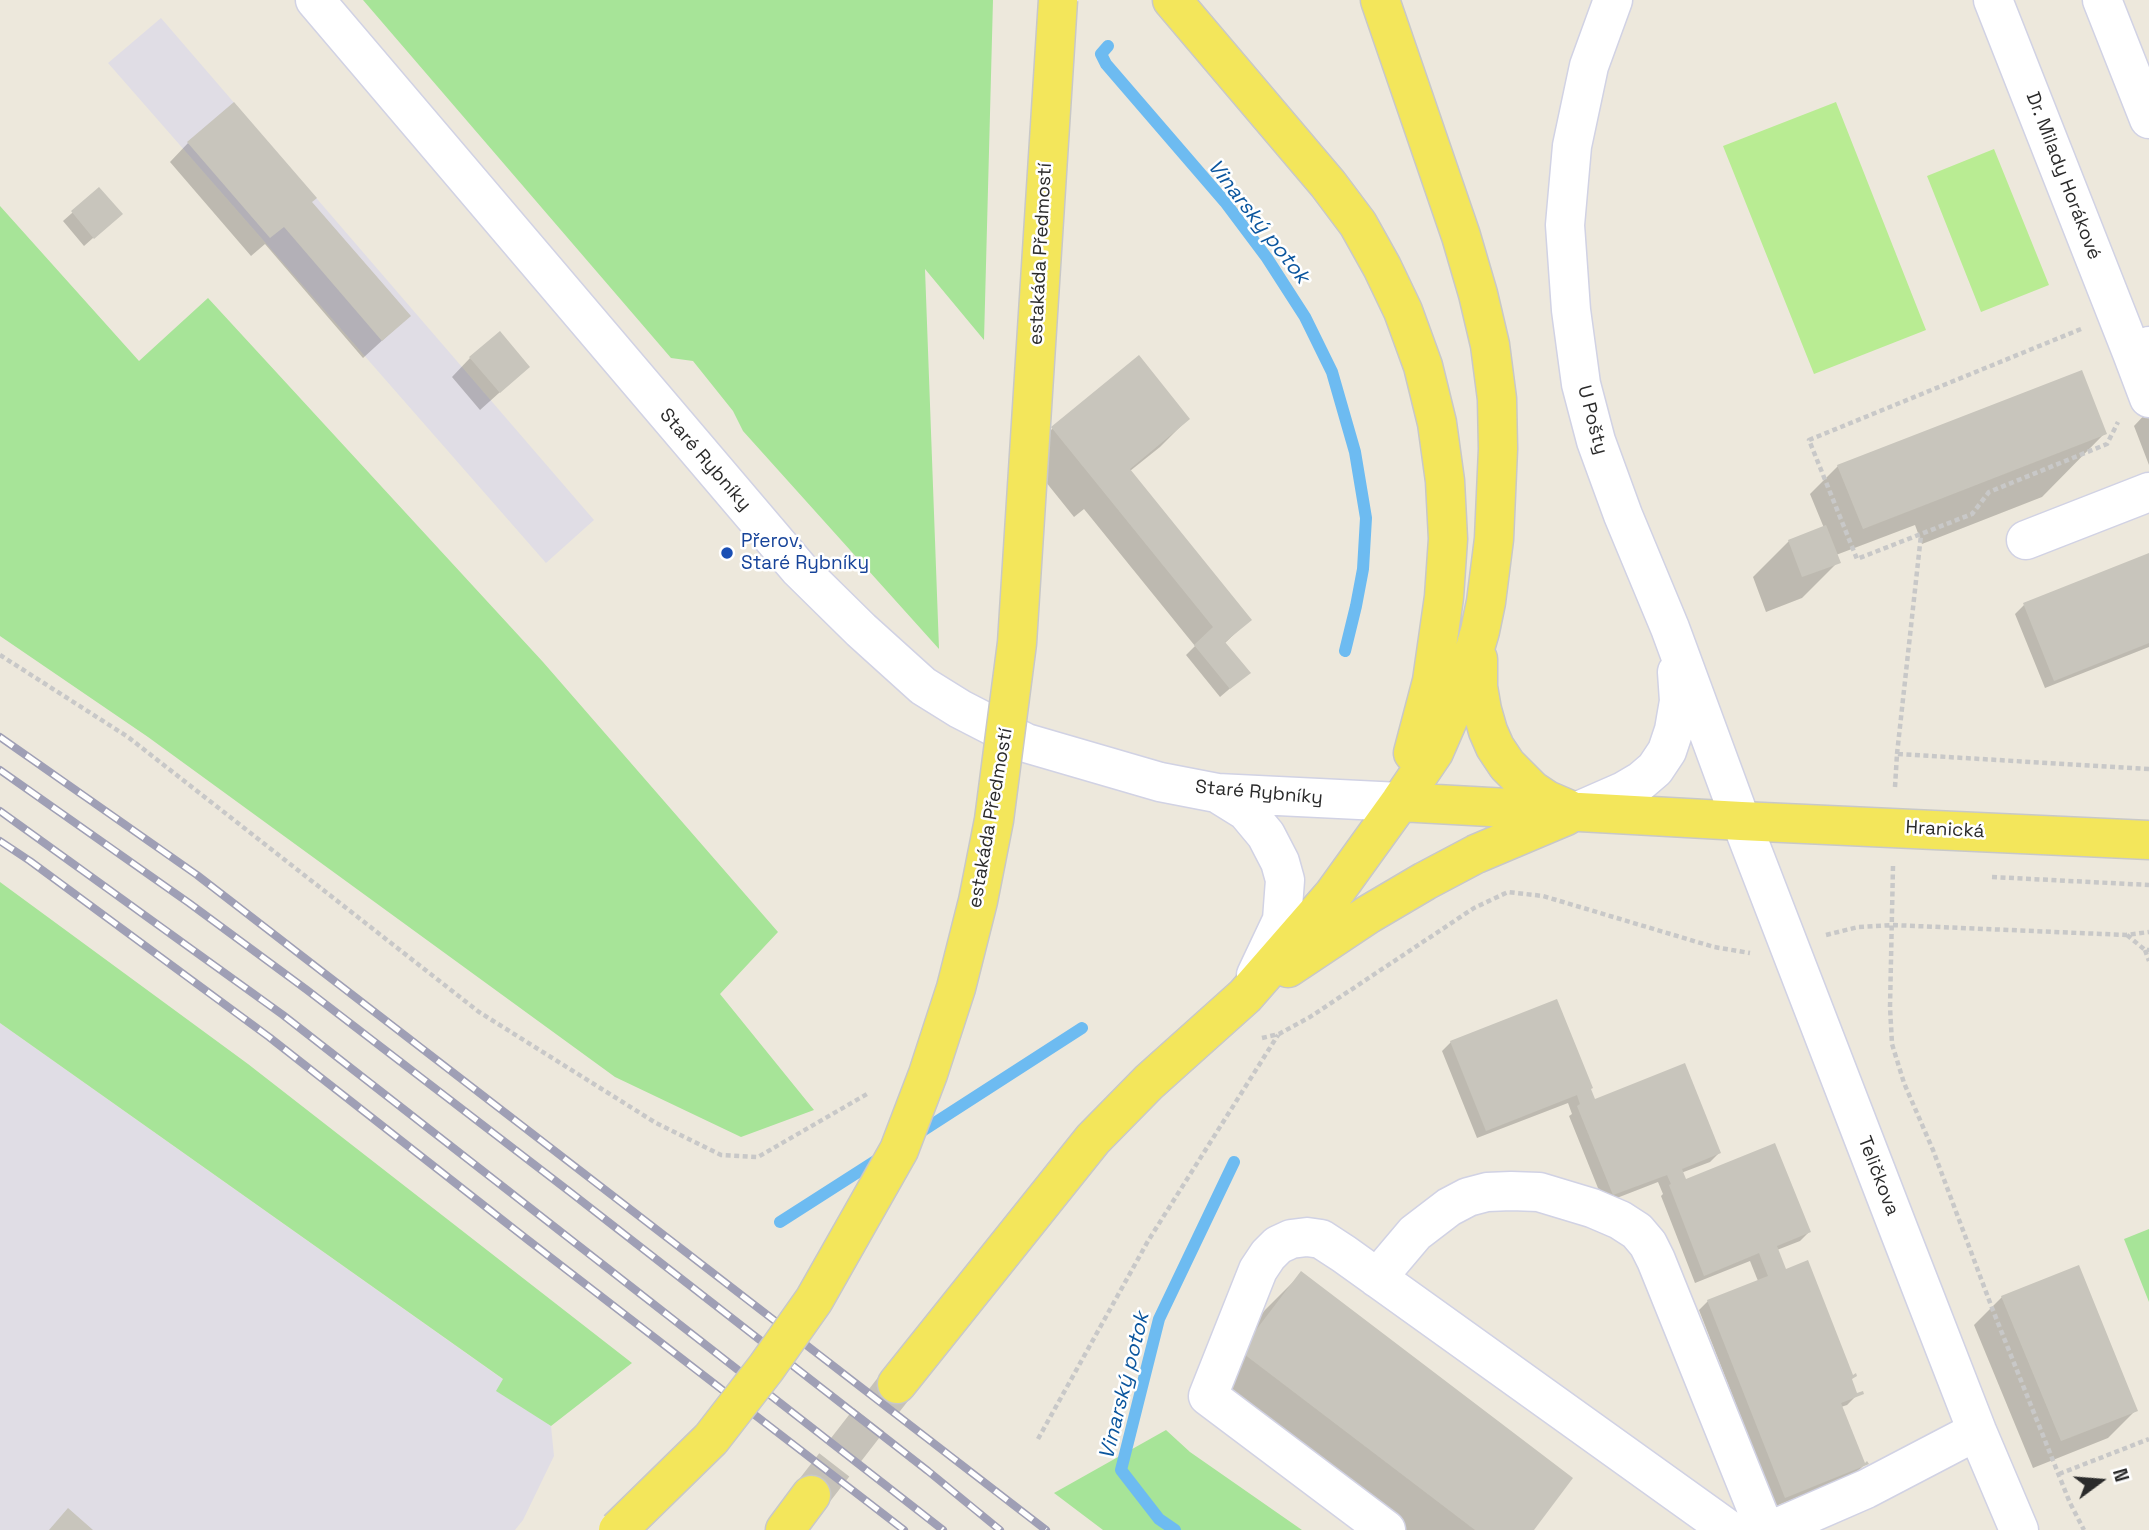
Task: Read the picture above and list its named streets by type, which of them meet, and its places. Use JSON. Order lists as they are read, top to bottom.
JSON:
{
  "streets": {
    "main road": ["estakáda Předmostí", "Hranická"],
    "street": [
      "Dr. Milady Horákové",
      "U Pošty",
      "Staré Rybníky",
      "Teličkova"
    ]
  },
  "crossings": [
    ["U Pošty", "Hranická"],
    ["U Pošty", "Teličkova"],
    ["Staré Rybníky", "Hranická"],
    ["Hranická", "Teličkova"]
  ],
  "water": ["Vinarský potok"],
  "places": ["Přerov, Staré Rybníky"],
  "north": "right"
}
